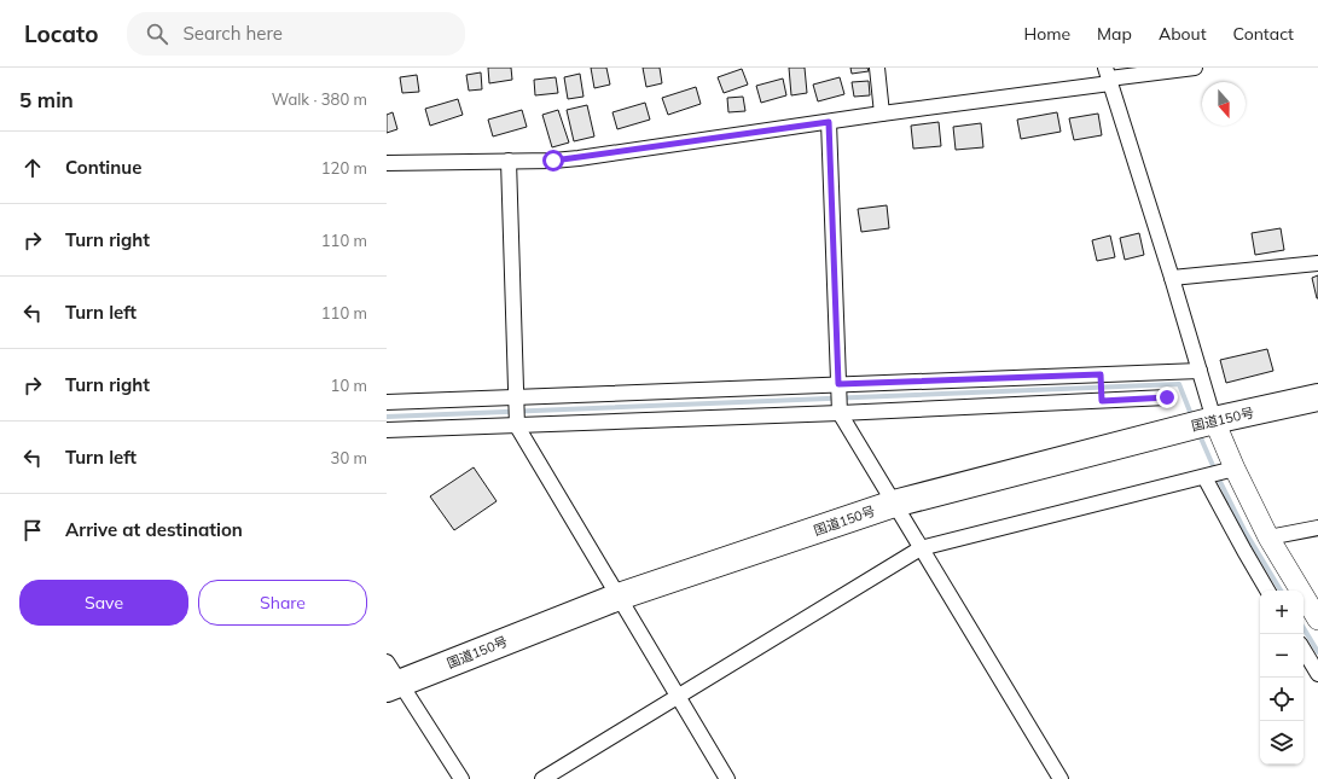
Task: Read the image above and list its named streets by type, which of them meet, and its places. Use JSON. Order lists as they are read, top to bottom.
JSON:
{
  "streets": {
    "highway": ["国道150号"]
  },
  "north": "bottom",
  "page": {
    "header": "Locato",
    "search": "Search here",
    "nav": [
      "Home",
      "Map",
      "About",
      "Contact"
    ],
    "heading": ["5 min", "Walk · 380 m"],
    "list": [
      ["Continue", "120 m"],
      ["Turn right", "110 m"],
      ["Turn left", "110 m"],
      ["Turn right", "10 m"],
      ["Turn left", "30 m"],
      "Arrive at destination"
    ],
    "buttons": ["Save", "Share"],
    "map_buttons": ["+", "−"]
  }
}
